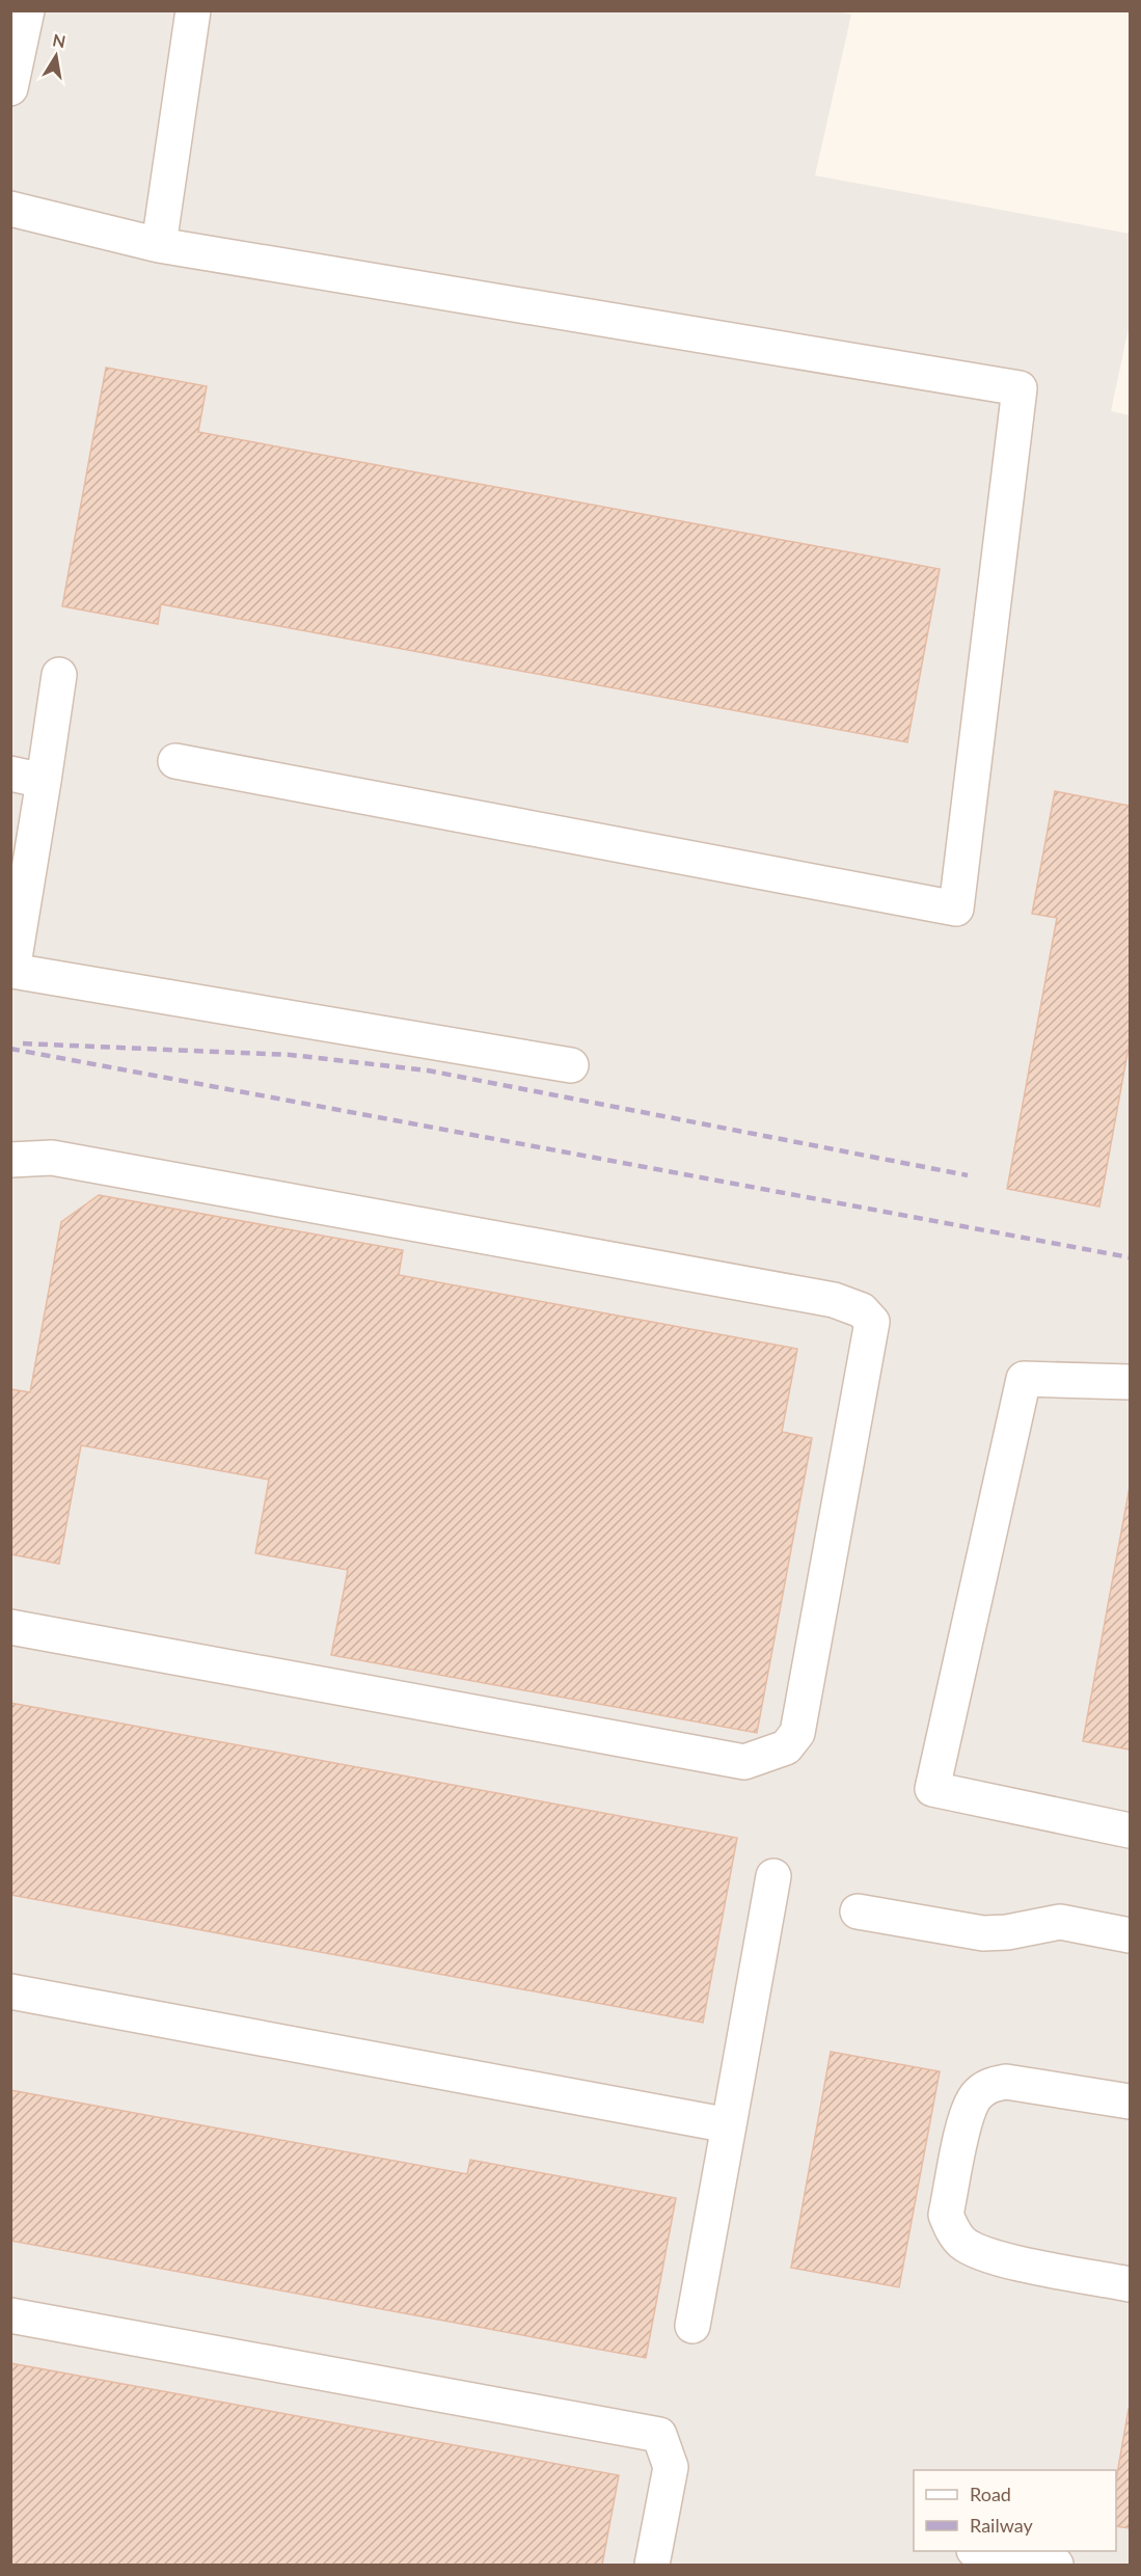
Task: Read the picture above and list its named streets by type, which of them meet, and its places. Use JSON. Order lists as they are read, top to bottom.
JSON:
{
  "legend": ["Road", "Railway"],
  "north": "top"
}
